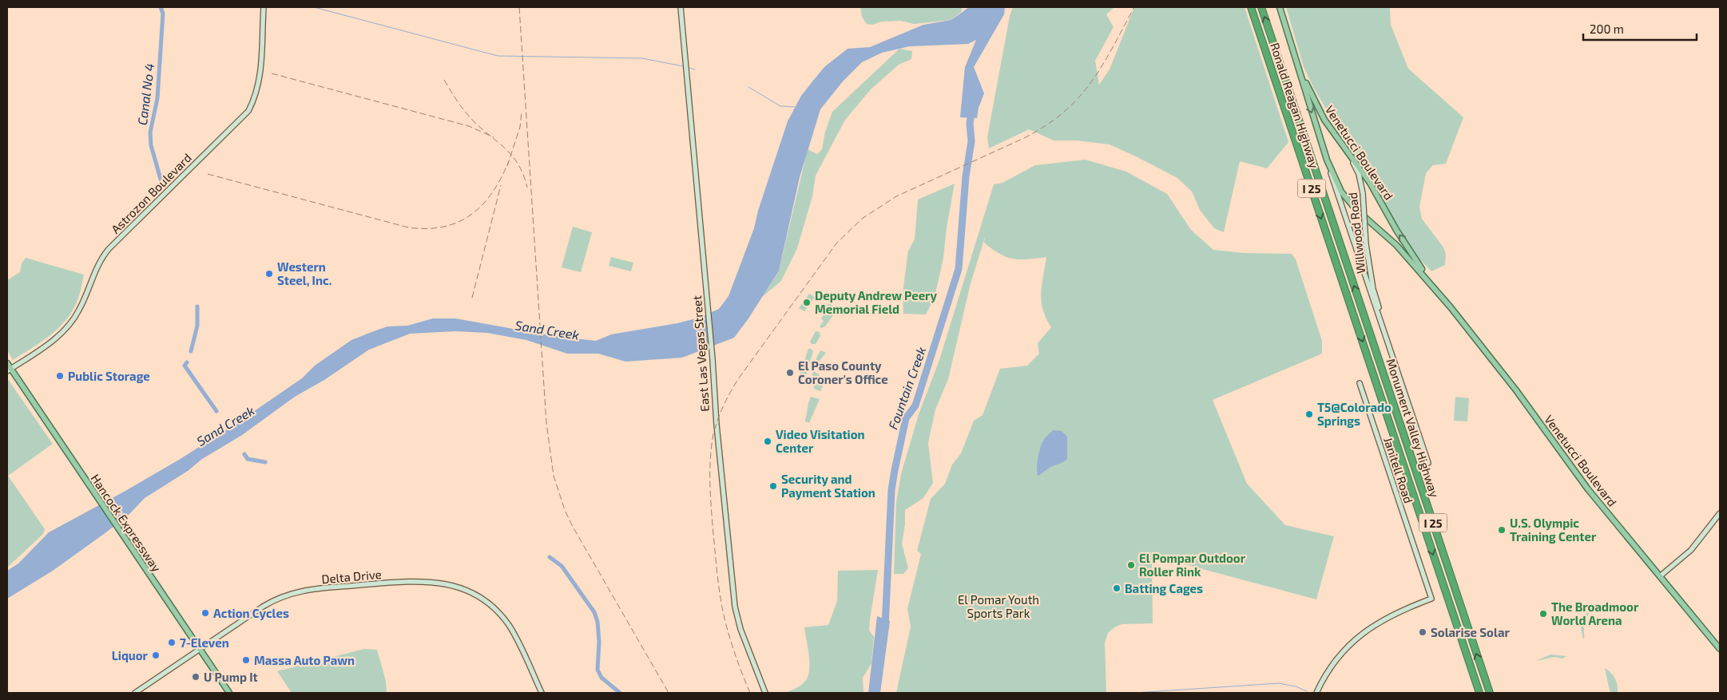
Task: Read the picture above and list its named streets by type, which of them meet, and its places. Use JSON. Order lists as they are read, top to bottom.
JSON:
{
  "streets": {
    "highway": ["Ronald Reagan Highway", "I 25", "Monument Valley Highway"],
    "main road": ["Venetucci Boulevard", "Hancock Expressway"],
    "street": [
      "Astrozon Boulevard",
      "Willwood Road",
      "East Las Vegas Street",
      "Janitell Road",
      "Delta Drive"
    ]
  },
  "crossings": [
    ["Ronald Reagan Highway", "Monument Valley Highway"],
    ["Venetucci Boulevard", "Willwood Road"],
    ["Astrozon Boulevard", "Hancock Expressway"],
    ["Hancock Expressway", "Delta Drive"]
  ],
  "water": ["Canal No 4", "Sand Creek", "Fountain Creek"],
  "parks": ["El Pomar Youth Sports Park"],
  "places": [
    "Western Steel, Inc.",
    "Deputy Andrew Peery Memorial Field",
    "El Paso County Coroner's Office",
    "Public Storage",
    "T5@Colorado Springs",
    "Video Visitation Center",
    "Security and Payment Station",
    "U.S. Olympic Training Center",
    "El Pompar Outdoor Roller Rink",
    "Batting Cages",
    "Action Cycles",
    "The Broadmoor World Arena",
    "Solarise Solar",
    "7-Eleven",
    "Liquor",
    "Massa Auto Pawn",
    "U Pump It"
  ],
  "scale_bar": "200 m"
}
